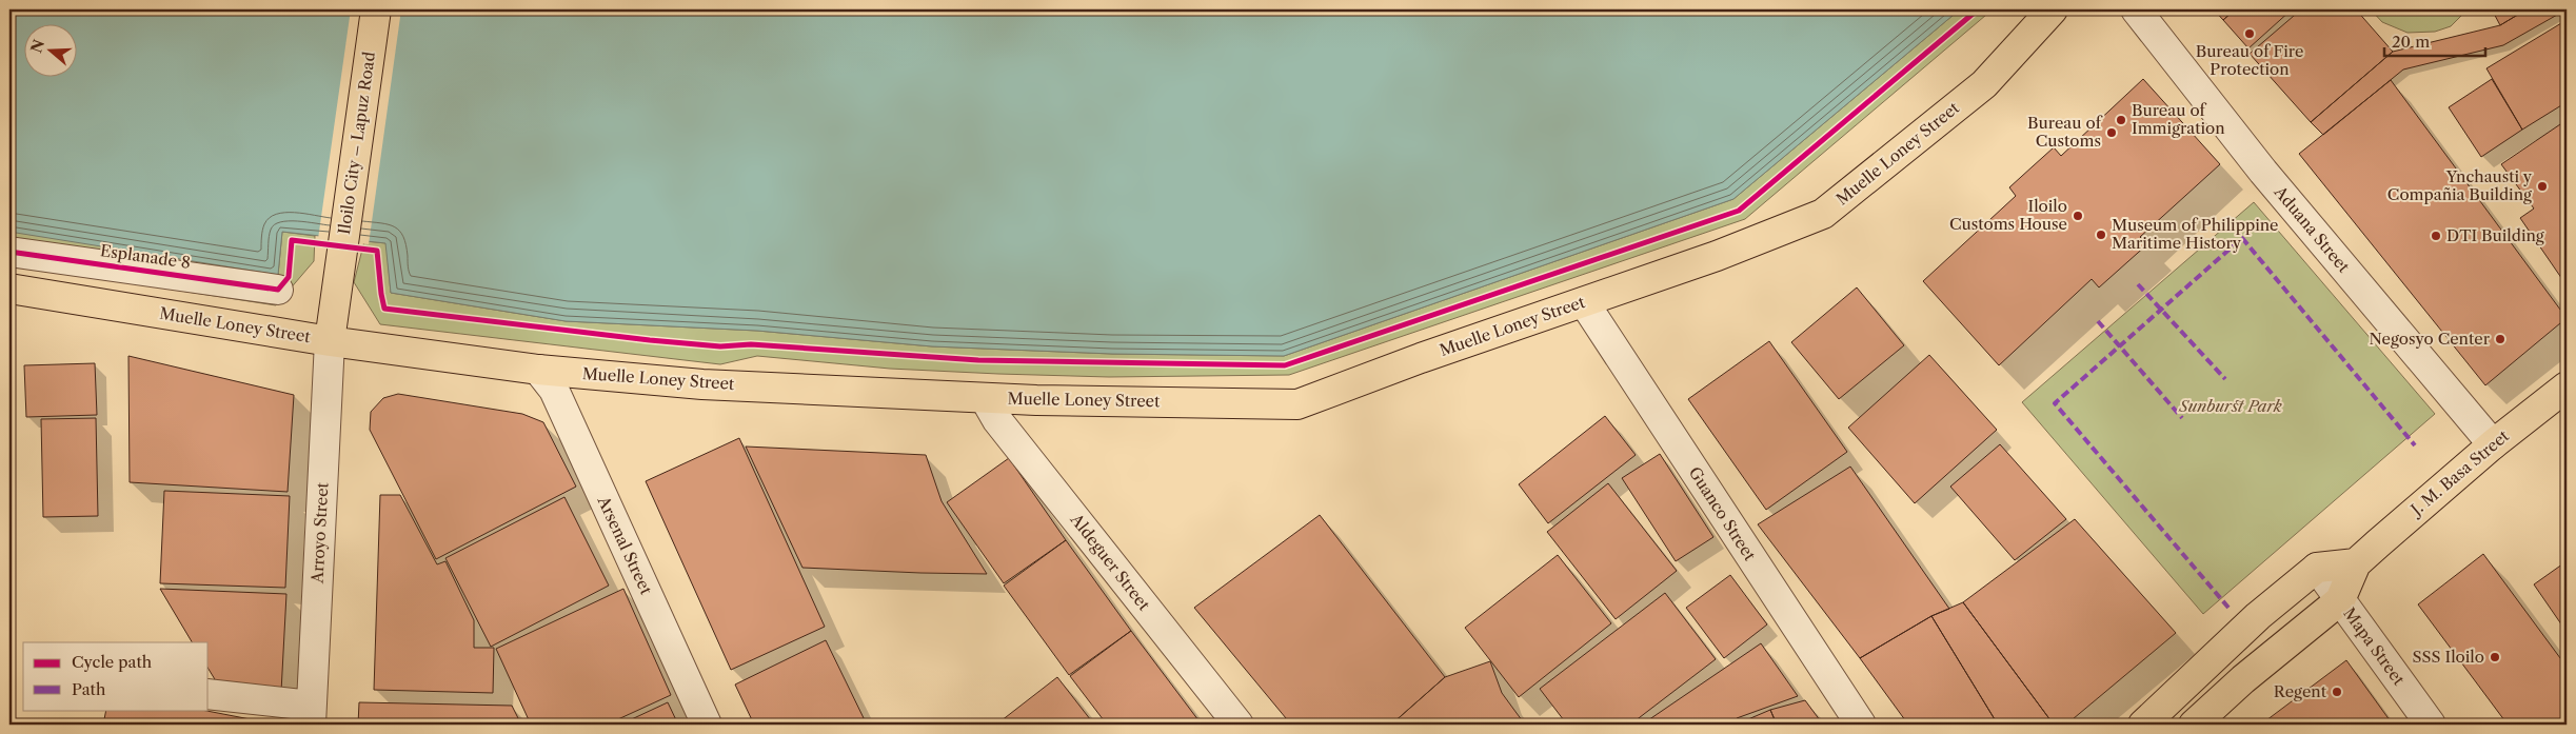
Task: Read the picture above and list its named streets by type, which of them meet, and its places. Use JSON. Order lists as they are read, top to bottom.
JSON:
{
  "streets": {
    "main road": ["Iloilo City – Lapuz Road", "Muelle Loney Street", "J. M. Basa Street"],
    "street": [
      "Aduana Street",
      "Esplanade 8",
      "Guanco Street",
      "Arroyo Street",
      "Arsenal Street",
      "Aldeguer Street",
      "Mapa Street"
    ]
  },
  "crossings": [
    ["Iloilo City – Lapuz Road", "Muelle Loney Street"],
    ["Iloilo City – Lapuz Road", "Arroyo Street"],
    ["Muelle Loney Street", "Guanco Street"],
    ["Muelle Loney Street", "Arroyo Street"],
    ["Muelle Loney Street", "Arsenal Street"],
    ["Muelle Loney Street", "Aldeguer Street"],
    ["Aduana Street", "J. M. Basa Street"],
    ["J. M. Basa Street", "Mapa Street"]
  ],
  "parks": ["Sunburst Park"],
  "places": [
    "Bureau of Fire Protection",
    "Bureau of Immigration",
    "Bureau of Customs",
    "Ynchausti y Compañia Building",
    "Iloilo Customs House",
    "Museum of Philippine Maritime History",
    "DTI Building",
    "Negosyo Center",
    "SSS Iloilo",
    "Regent"
  ],
  "legend": ["Cycle path", "Path"],
  "scale_bar": "20 m",
  "north": "left"
}
